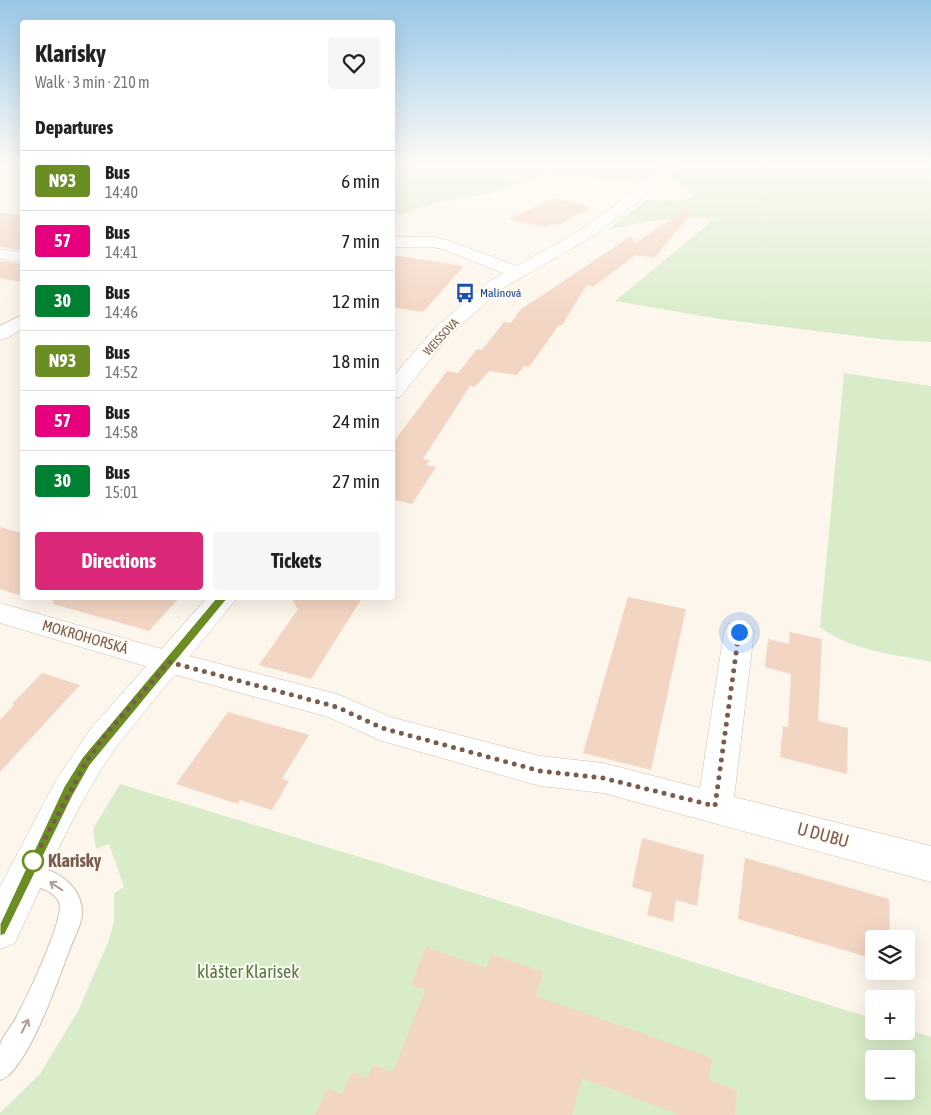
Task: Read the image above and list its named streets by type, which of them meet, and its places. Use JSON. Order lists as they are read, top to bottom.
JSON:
{
  "streets": {
    "street": ["WEISSOVA", "MOKROHORSKÁ", "U DUBU"]
  },
  "crossings": [
    ["MOKROHORSKÁ", "U DUBU"]
  ],
  "parks": ["klášter Klarisek"],
  "places": {
    "bus stop": ["Malinová"],
    "other": ["Klarisky"]
  },
  "lines": ["bus line N93"],
  "page": {
    "heading": [
      ["Klarisky", "Walk · 3 min · 210 m"],
      "Departures"
    ],
    "list": [
      {
        "mark": "N93",
        "name": "Bus",
        "note": "14:40",
        "value": "6 min"
      },
      {
        "mark": "57",
        "name": "Bus",
        "note": "14:41",
        "value": "7 min"
      },
      {
        "mark": "30",
        "name": "Bus",
        "note": "14:46",
        "value": "12 min"
      },
      {
        "mark": "N93",
        "name": "Bus",
        "note": "14:52",
        "value": "18 min"
      },
      {
        "mark": "57",
        "name": "Bus",
        "note": "14:58",
        "value": "24 min"
      },
      {
        "mark": "30",
        "name": "Bus",
        "note": "15:01",
        "value": "27 min"
      }
    ],
    "buttons": ["Directions", "Tickets"],
    "map_buttons": ["+", "−"]
  }
}
